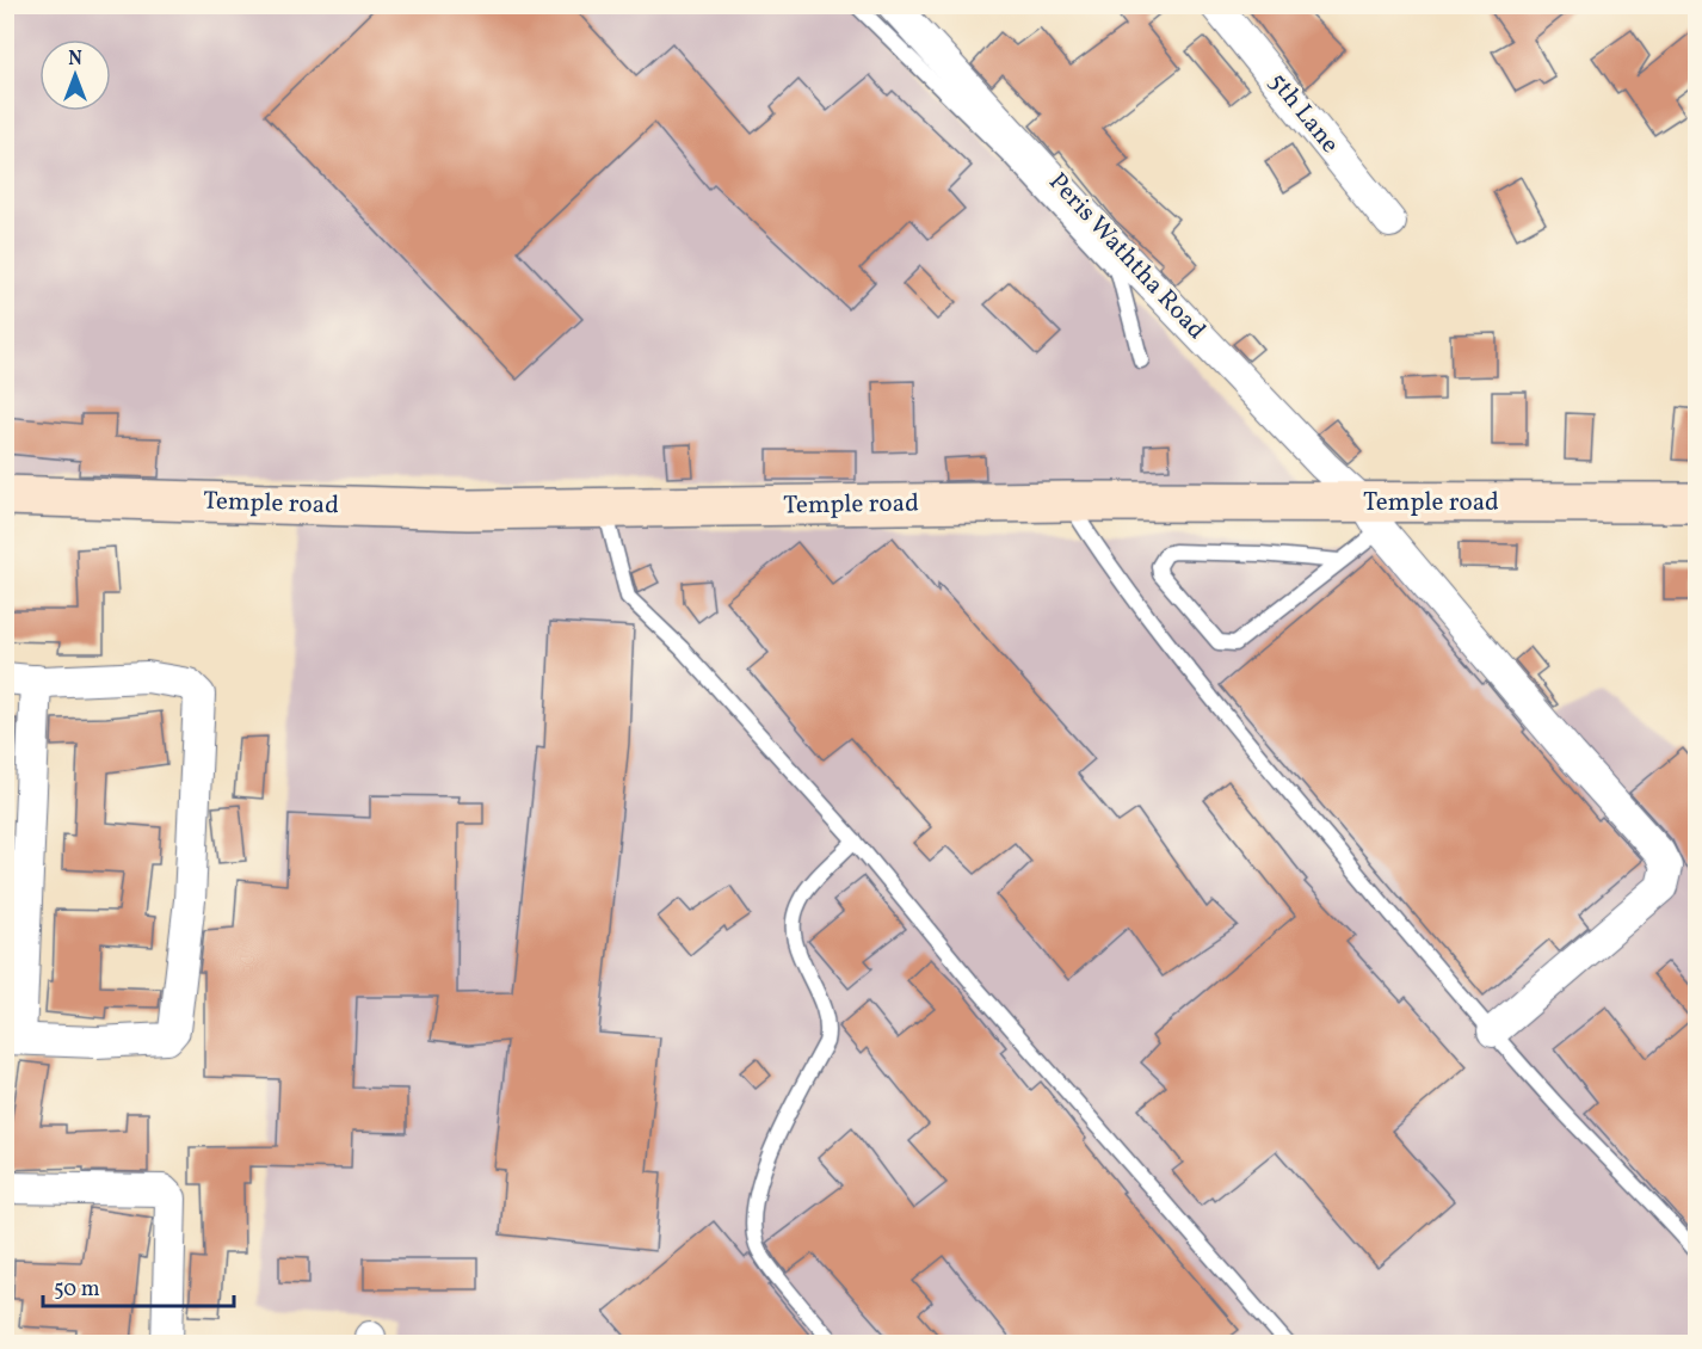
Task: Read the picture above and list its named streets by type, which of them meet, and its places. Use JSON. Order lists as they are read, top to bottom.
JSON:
{
  "streets": {
    "street": ["5th Lane", "Peris Waththa Road", "Temple road"]
  },
  "crossings": [
    ["Peris Waththa Road", "Temple road"]
  ],
  "scale_bar": "50 m",
  "north": "top"
}
